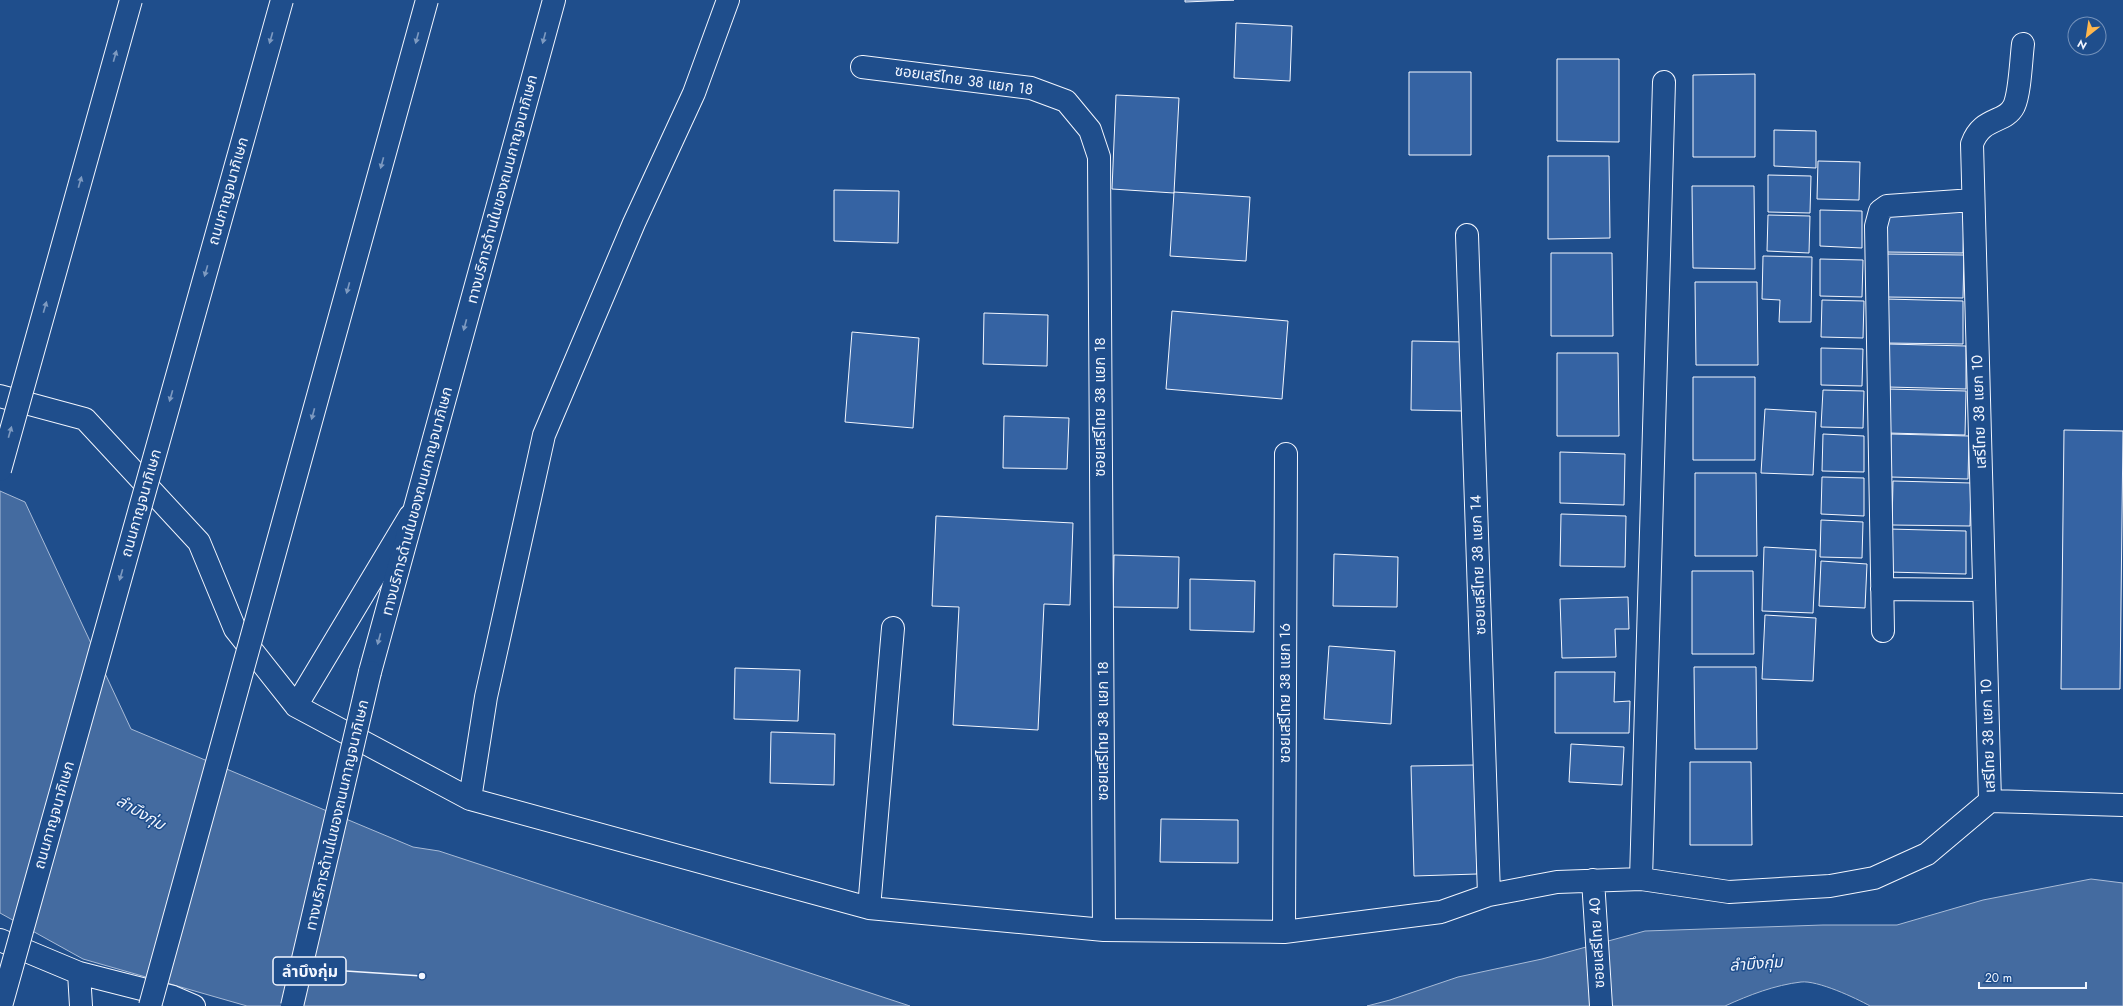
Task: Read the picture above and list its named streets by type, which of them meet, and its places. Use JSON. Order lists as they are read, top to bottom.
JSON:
{
  "streets": {
    "main road": [
      "ซอยเสรีไทย 38 แยก 18",
      "ทางบริการด้านในของถนนกาญจนาภิเษก",
      "ถนนกาญจนาภิเษก",
      "เสรีไทย 38 แยก 10",
      "ซอยเสรีไทย 38 แยก 14",
      "ซอยเสรีไทย 38 แยก 16",
      "ซอยเสรีไทย 40"
    ]
  },
  "water": ["ลำบึงกุ่ม"],
  "places": ["ลำบึงกุ่ม"],
  "scale_bar": "20 m",
  "north": "bottom left"
}
